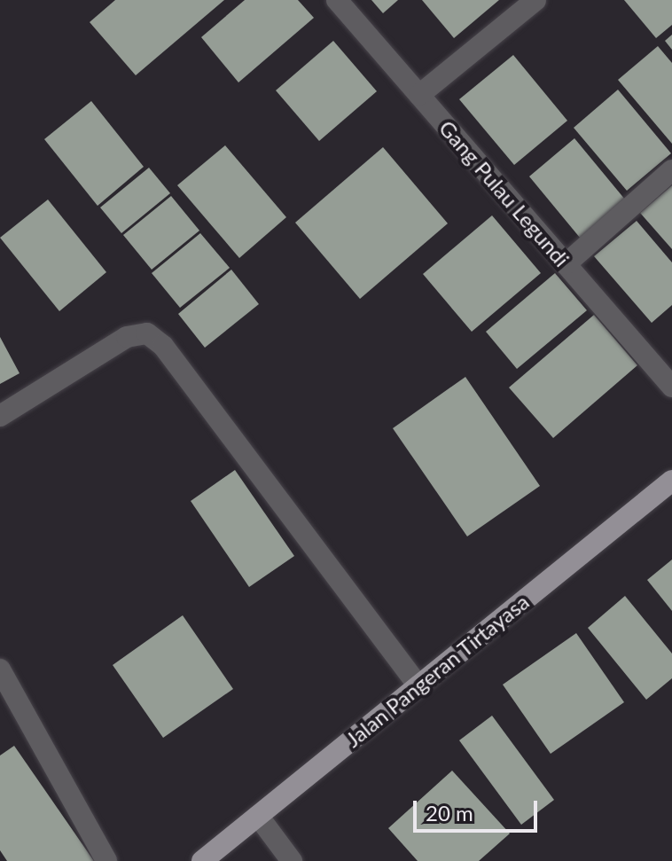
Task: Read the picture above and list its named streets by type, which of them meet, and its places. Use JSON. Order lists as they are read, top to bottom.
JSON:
{
  "streets": {
    "main road": ["Jalan Pangeran Tirtayasa"],
    "street": ["Gang Pulau Legundi"]
  },
  "scale_bar": "20 m"
}
